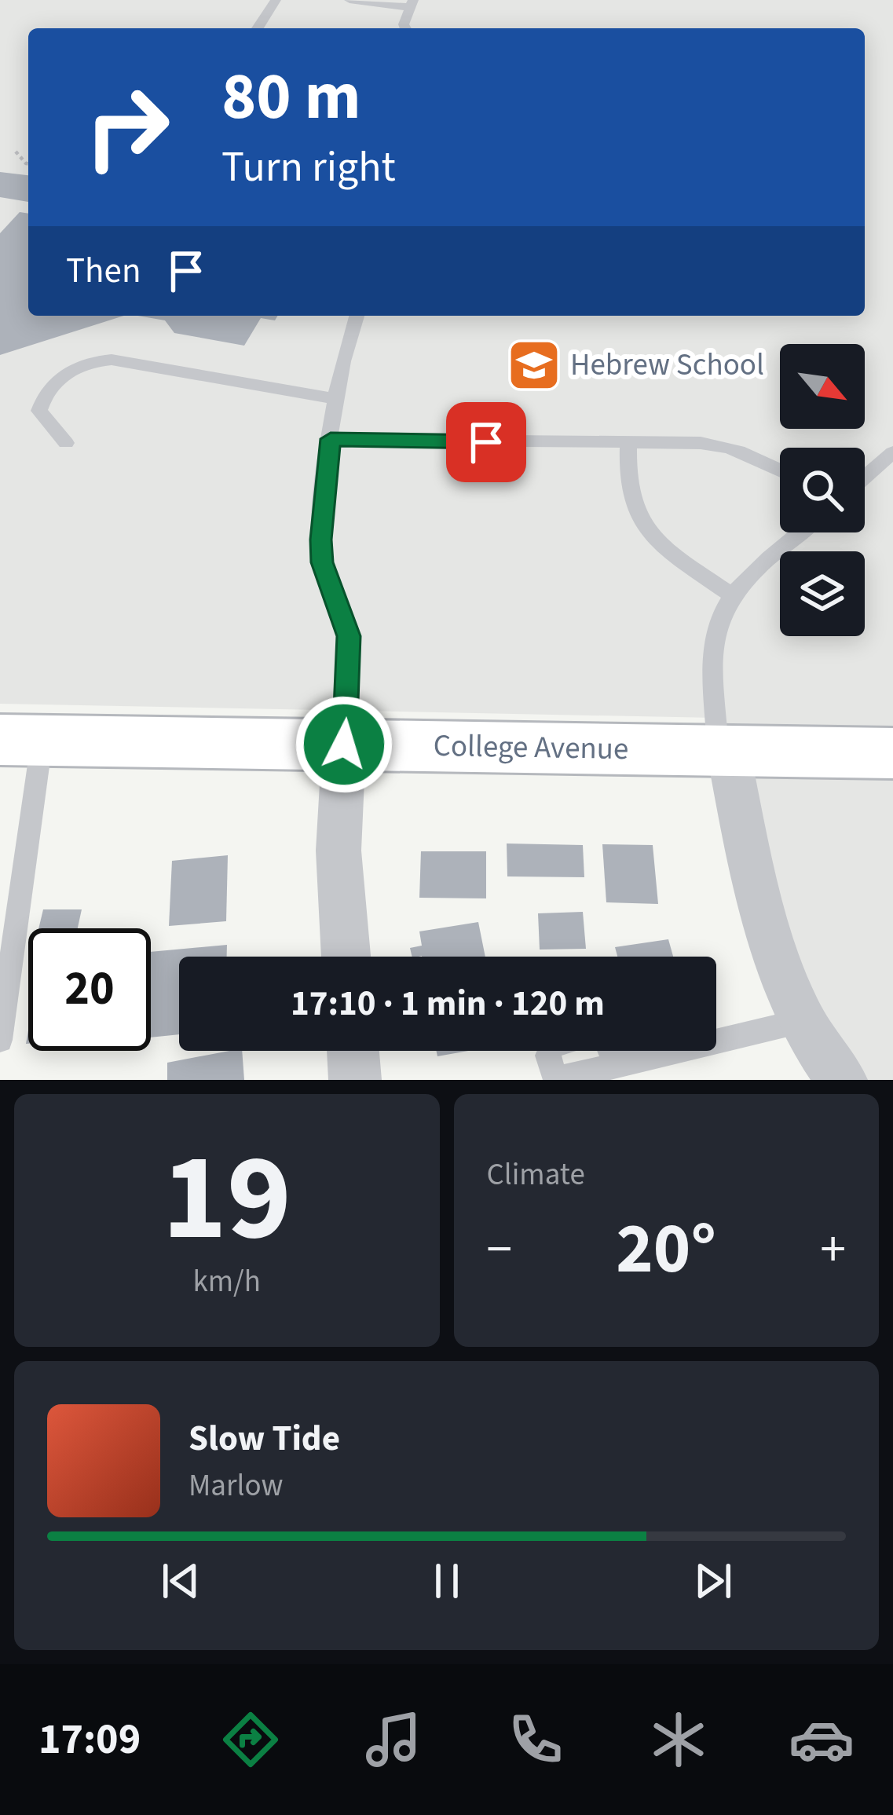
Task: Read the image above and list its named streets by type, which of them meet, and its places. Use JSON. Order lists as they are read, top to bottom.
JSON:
{
  "streets": {
    "main road": ["College Avenue"]
  },
  "places": {
    "school or university": ["Hebrew School"]
  },
  "north": "bottom right",
  "page": {
    "turn": ["80 m", "Turn right"],
    "then": "Then",
    "limit": "20",
    "trip": "17:10 · 1 min · 120 m",
    "tile": [
      ["19", "km/h"],
      "Climate"
    ],
    "heat": ["−", "20°", "+"],
    "song": ["Slow Tide", "Marlow"],
    "tabs": "17:09"
  }
}
